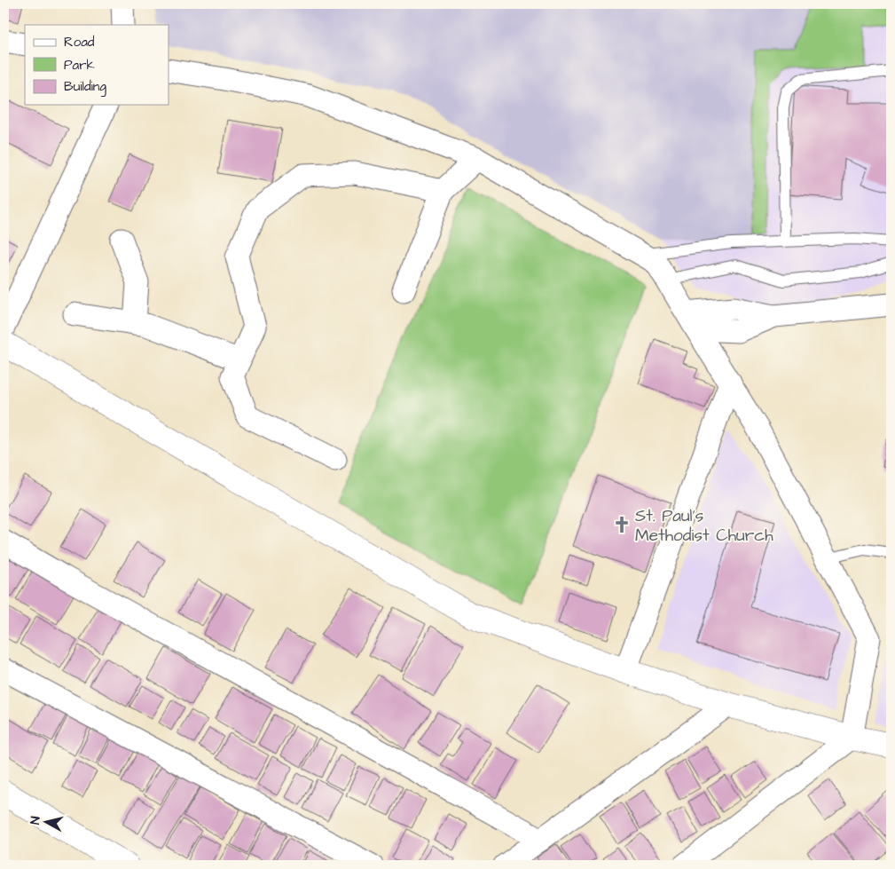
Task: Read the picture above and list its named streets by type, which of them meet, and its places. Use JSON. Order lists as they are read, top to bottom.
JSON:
{
  "places": {
    "church": ["St. Paul's Methodist Church"]
  },
  "legend": ["Road", "Park", "Building"],
  "north": "left"
}
